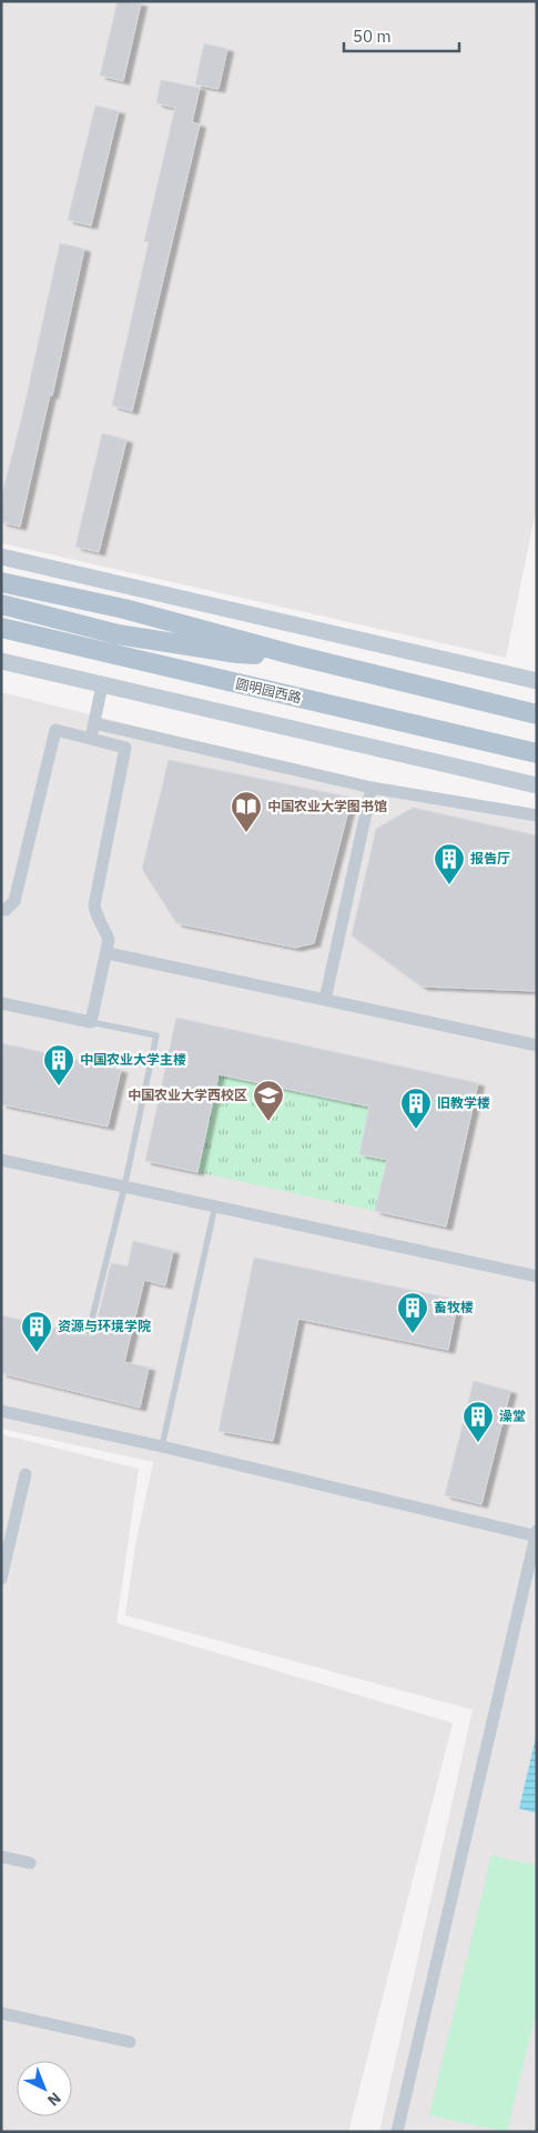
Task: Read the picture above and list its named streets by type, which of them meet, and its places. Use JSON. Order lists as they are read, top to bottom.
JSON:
{
  "streets": {
    "main road": ["圆明园西路"]
  },
  "places": {
    "library": ["中国农业大学图书馆"],
    "building": [
      "报告厅",
      "中国农业大学主楼",
      "旧教学楼",
      "畜牧楼",
      "资源与环境学院",
      "澡堂"
    ],
    "school or university": ["中国农业大学西校区"]
  },
  "scale_bar": "50 m",
  "north": "bottom right"
}
